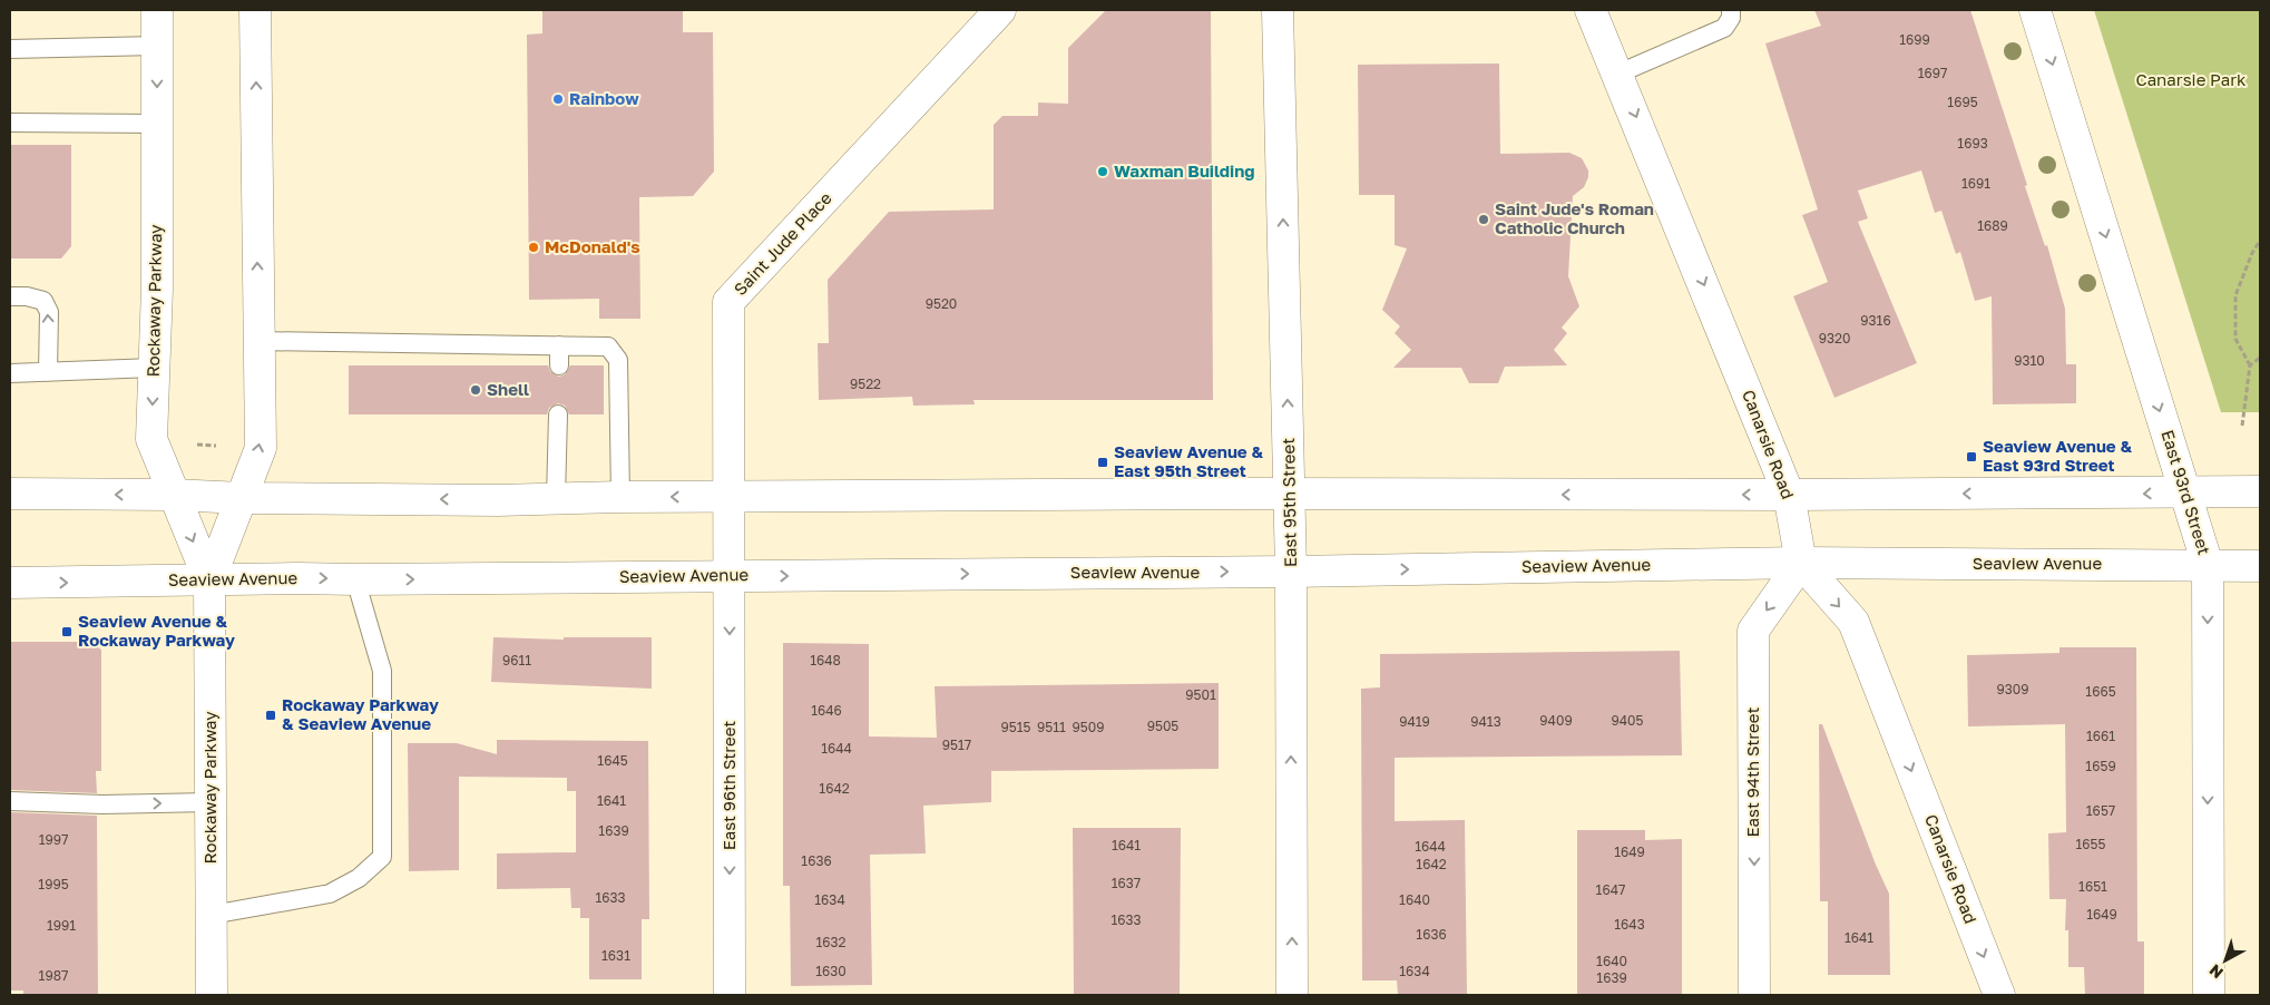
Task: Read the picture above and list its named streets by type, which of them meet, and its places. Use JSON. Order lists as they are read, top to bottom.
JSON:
{
  "streets": {
    "street": [
      "Saint Jude Place",
      "Rockaway Parkway",
      "Canarsie Road",
      "East 93rd Street",
      "East 95th Street",
      "Seaview Avenue",
      "East 94th Street",
      "East 96th Street"
    ]
  },
  "crossings": [
    ["Saint Jude Place", "Seaview Avenue"],
    ["Saint Jude Place", "East 96th Street"],
    ["Rockaway Parkway", "Seaview Avenue"],
    ["Canarsie Road", "Seaview Avenue"],
    ["Canarsie Road", "East 94th Street"],
    ["East 93rd Street", "Seaview Avenue"],
    ["East 95th Street", "Seaview Avenue"],
    ["Seaview Avenue", "East 94th Street"],
    ["Seaview Avenue", "East 96th Street"]
  ],
  "one_way": [
    "Canarsie Road",
    "East 93rd Street",
    "East 95th Street",
    "East 94th Street",
    "East 96th Street"
  ],
  "parks": ["Canarsie Park"],
  "places": {
    "other": [
      "Rainbow",
      "Waxman Building",
      "Saint Jude's Roman Catholic Church",
      "McDonald's",
      "Shell"
    ],
    "transit": [
      "Seaview Avenue & East 93rd Street",
      "Seaview Avenue & East 95th Street",
      "Seaview Avenue & Rockaway Parkway",
      "Rockaway Parkway & Seaview Avenue"
    ]
  },
  "house_numbers": [
    "1699",
    "1697",
    "1695",
    "1693",
    "1691",
    "1689",
    "9520",
    "9316",
    "9320",
    "9310",
    "9522",
    "9611",
    "1648",
    "9309",
    "1665",
    "9501",
    "1646",
    "9409",
    "9405",
    "9419",
    "9413",
    "9505",
    "9515",
    "9511",
    "9509",
    "1661",
    "9517",
    "1644",
    "1645",
    "1659",
    "1642",
    "1641",
    "1657",
    "1639",
    "1997",
    "1655",
    "1641",
    "1644",
    "1649",
    "1636",
    "1642",
    "1637",
    "1995",
    "1651",
    "1647",
    "1633",
    "1634",
    "1640",
    "1649",
    "1633",
    "1643",
    "1991",
    "1636",
    "1641",
    "1632",
    "1631",
    "1640",
    "1630",
    "1634",
    "1987",
    "1639"
  ],
  "north": "bottom left"
}
